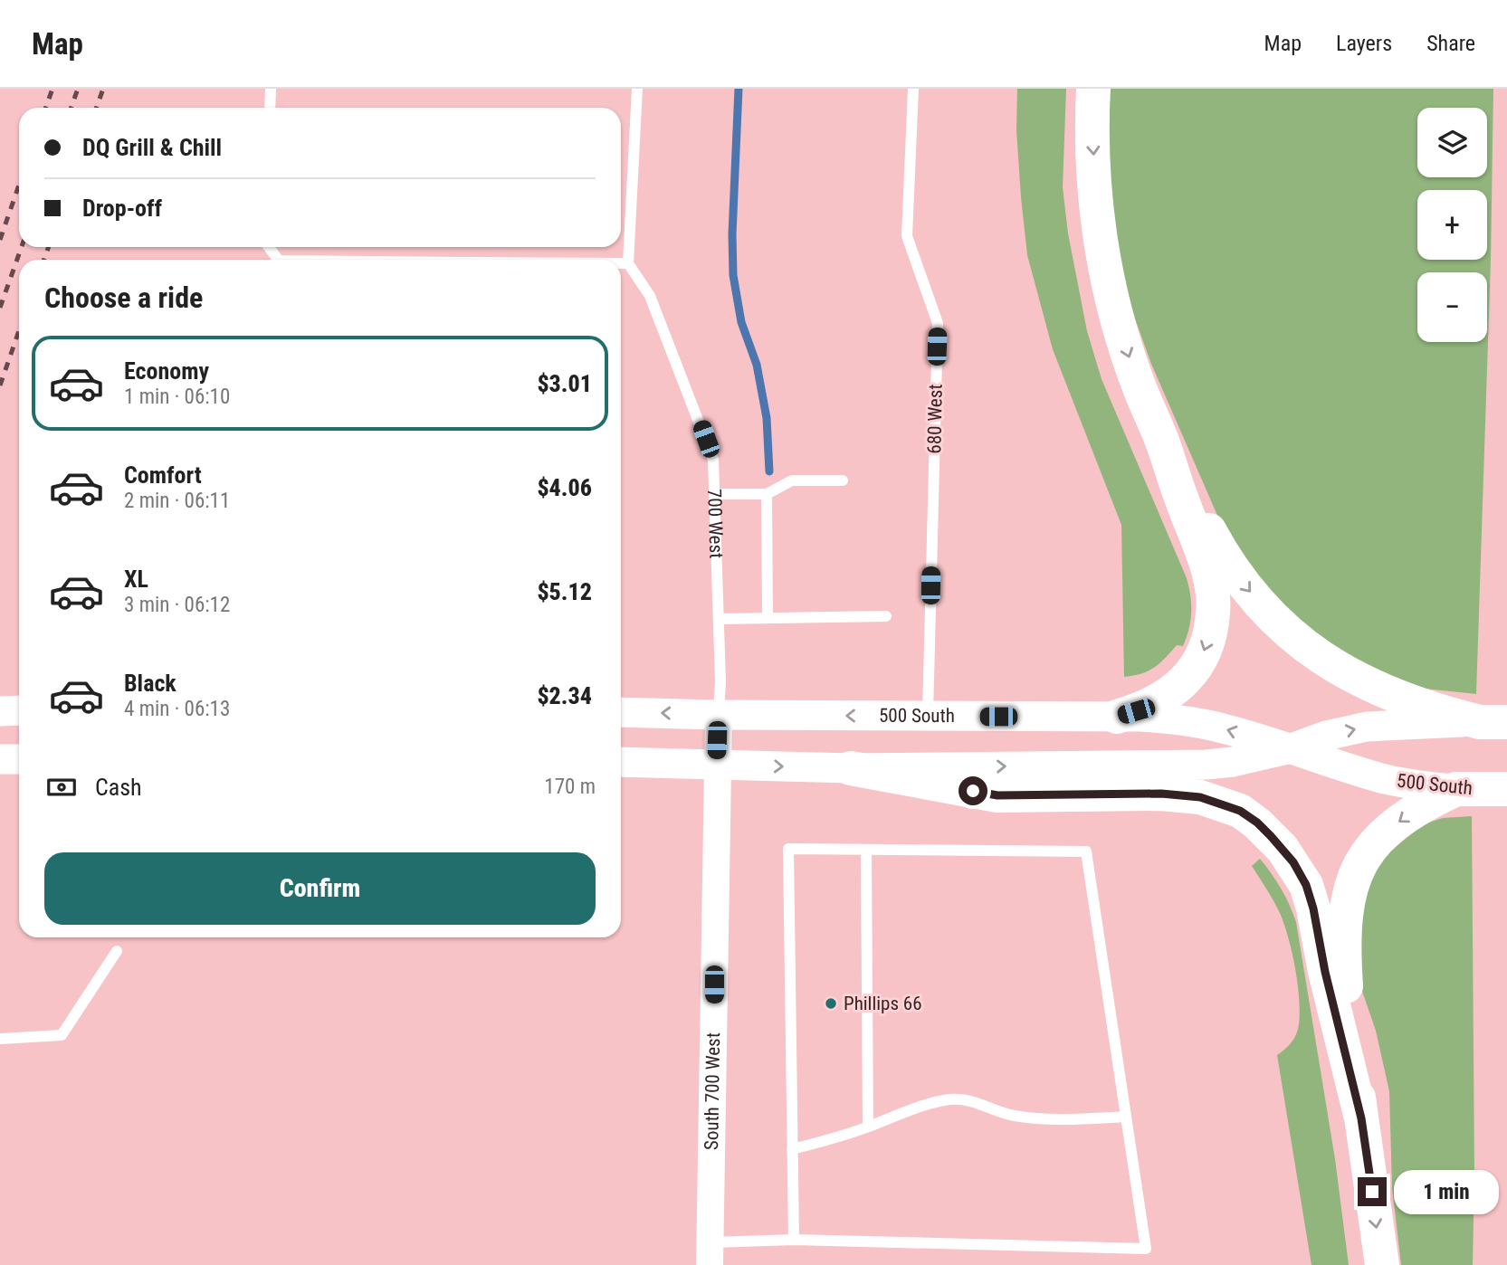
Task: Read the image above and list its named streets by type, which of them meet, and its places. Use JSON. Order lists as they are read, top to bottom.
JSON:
{
  "streets": {
    "main road": ["500 South"],
    "street": ["700 West", "South 700 West"],
    "lane": ["680 West"]
  },
  "crossings": [
    ["680 West", "500 South"],
    ["700 West", "500 South"],
    ["700 West", "South 700 West"]
  ],
  "places": ["Phillips 66"],
  "page": {
    "header": "Map",
    "nav": ["Map", "Layers", "Share"],
    "map_buttons": ["+", "−"],
    "banner": ["DQ Grill & Chill", "Drop-off"],
    "heading": "Choose a ride",
    "list": [
      {
        "name": "Economy",
        "note": "1 min · 06:10",
        "value": "$3.01"
      },
      {
        "name": "Comfort",
        "note": "2 min · 06:11",
        "value": "$4.06"
      },
      {
        "name": "XL",
        "note": "3 min · 06:12",
        "value": "$5.12"
      },
      {
        "name": "Black",
        "note": "4 min · 06:13",
        "value": "$2.34"
      }
    ],
    "pay": ["Cash", "170 m"],
    "buttons": "Confirm",
    "bubble": "1 min"
  }
}
